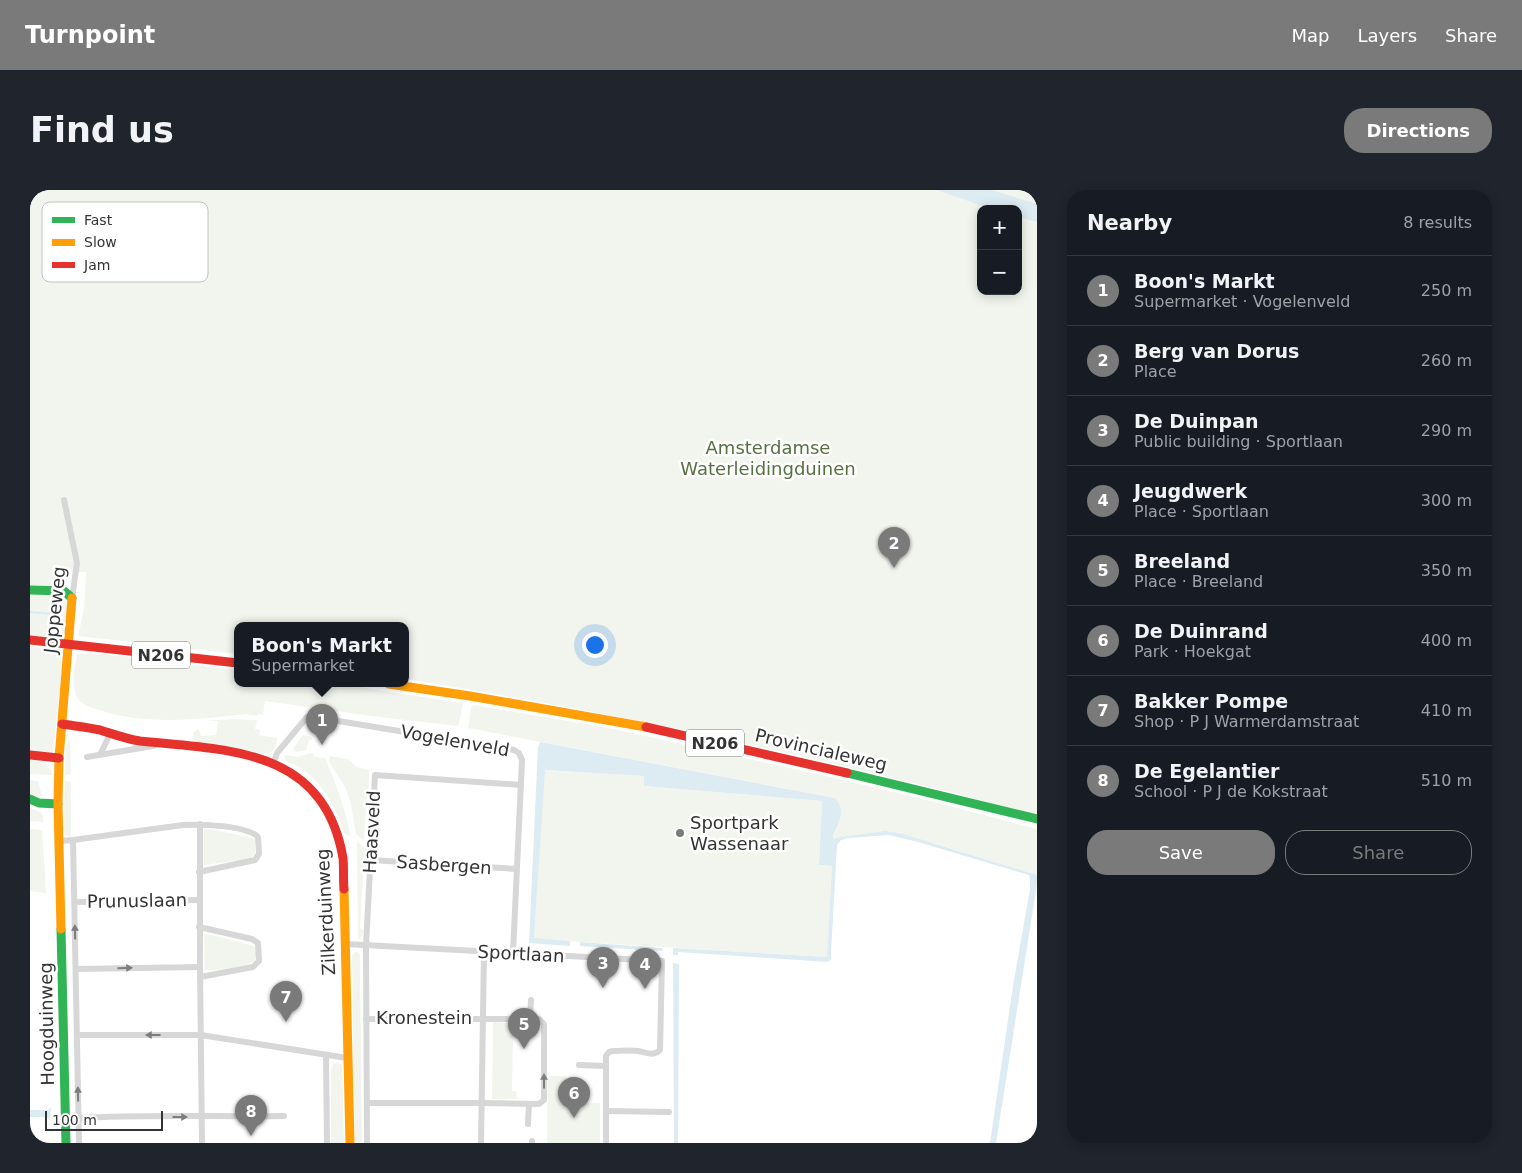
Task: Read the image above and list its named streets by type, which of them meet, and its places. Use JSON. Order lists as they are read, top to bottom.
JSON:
{
  "streets": {
    "main road": [
      "Joppeweg",
      "N206",
      "Provincialeweg",
      "Zilkerduinweg",
      "Hoogduinweg"
    ],
    "street": [
      "Vogelenveld",
      "Haasveld",
      "Sasbergen",
      "Prunuslaan",
      "Sportlaan",
      "Kronestein"
    ]
  },
  "crossings": [
    ["Joppeweg", "Zilkerduinweg"],
    ["Joppeweg", "Hoogduinweg"],
    ["Vogelenveld", "Haasveld"],
    ["Vogelenveld", "Sasbergen"],
    ["Vogelenveld", "Zilkerduinweg"],
    ["Vogelenveld", "Sportlaan"],
    ["Haasveld", "Sasbergen"],
    ["Haasveld", "Zilkerduinweg"],
    ["Haasveld", "Sportlaan"],
    ["Prunuslaan", "Hoogduinweg"],
    ["Zilkerduinweg", "Sportlaan"],
    ["Zilkerduinweg", "Kronestein"],
    ["Zilkerduinweg", "Hoogduinweg"]
  ],
  "parks": ["Amsterdamse Waterleidingduinen"],
  "places": ["Sportpark Wassenaar"],
  "legend": ["Fast", "Slow", "Jam"],
  "scale_bar": "100 m",
  "page": {
    "header": "Turnpoint",
    "nav": ["Map", "Layers", "Share"],
    "buttons": [
      "Directions",
      ["Save", "Share"]
    ],
    "title": "Find us",
    "heading": ["Nearby", "8 results"],
    "map_buttons": ["+", "−"],
    "list": [
      {
        "mark": "1",
        "name": "Boon's Markt",
        "note": "Supermarket · Vogelenveld",
        "value": "250 m"
      },
      {
        "mark": "2",
        "name": "Berg van Dorus",
        "note": "Place",
        "value": "260 m"
      },
      {
        "mark": "3",
        "name": "De Duinpan",
        "note": "Public building · Sportlaan",
        "value": "290 m"
      },
      {
        "mark": "4",
        "name": "Jeugdwerk",
        "note": "Place · Sportlaan",
        "value": "300 m"
      },
      {
        "mark": "5",
        "name": "Breeland",
        "note": "Place · Breeland",
        "value": "350 m"
      },
      {
        "mark": "6",
        "name": "De Duinrand",
        "note": "Park · Hoekgat",
        "value": "400 m"
      },
      {
        "mark": "7",
        "name": "Bakker Pompe",
        "note": "Shop · P J Warmerdamstraat",
        "value": "410 m"
      },
      {
        "mark": "8",
        "name": "De Egelantier",
        "note": "School · P J de Kokstraat",
        "value": "510 m"
      }
    ],
    "pins": [
      "2",
      "1",
      "3",
      "4",
      "7",
      "5",
      "6",
      "8"
    ],
    "popup": ["Boon's Markt", "Supermarket"],
    "scale": "100 m"
  }
}
